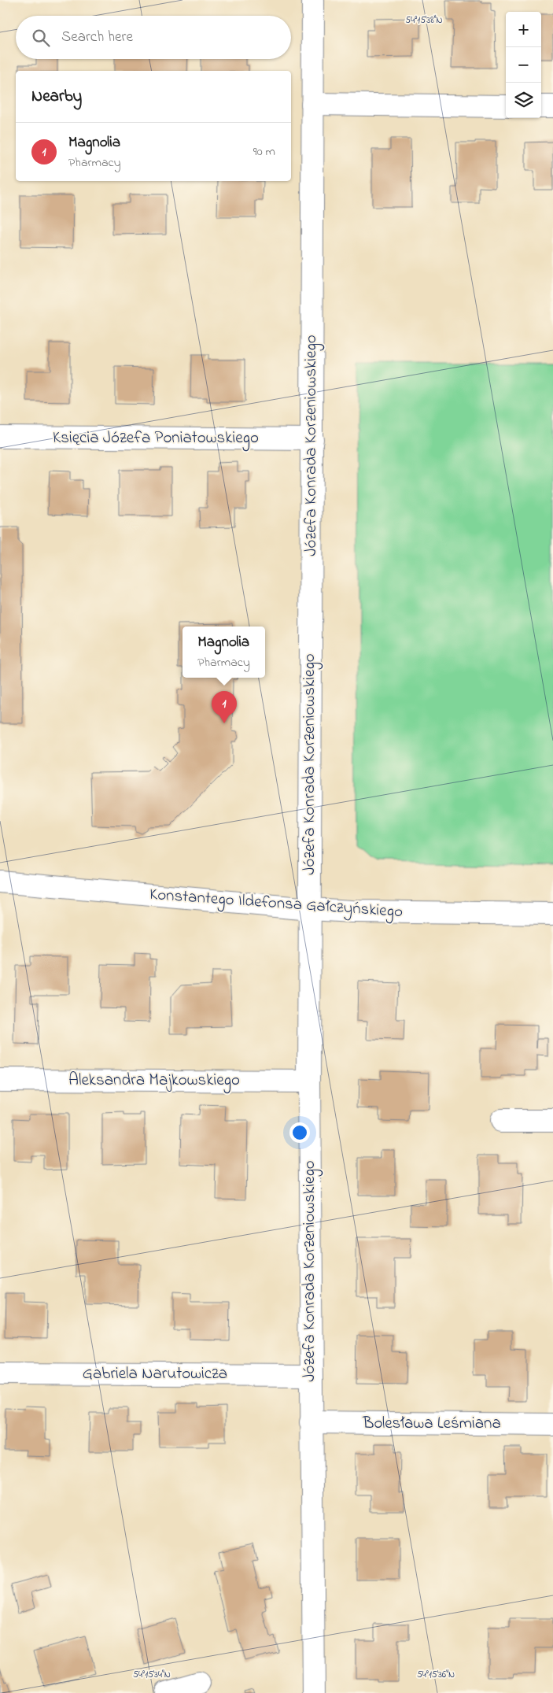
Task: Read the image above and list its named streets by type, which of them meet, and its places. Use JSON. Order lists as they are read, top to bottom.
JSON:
{
  "streets": {
    "street": [
      "Księcia Józefa Poniatowskiego",
      "Józefa Konrada Korzeniowskiego",
      "Konstantego Ildefonsa Gałczyńskiego",
      "Aleksandra Majkowskiego",
      "Gabriela Narutowicza",
      "Bolesława Leśmiana"
    ]
  },
  "crossings": [
    ["Księcia Józefa Poniatowskiego", "Józefa Konrada Korzeniowskiego"],
    ["Józefa Konrada Korzeniowskiego", "Konstantego Ildefonsa Gałczyńskiego"],
    ["Józefa Konrada Korzeniowskiego", "Aleksandra Majkowskiego"],
    ["Józefa Konrada Korzeniowskiego", "Gabriela Narutowicza"],
    ["Józefa Konrada Korzeniowskiego", "Bolesława Leśmiana"]
  ],
  "page": {
    "map_buttons": ["+", "−"],
    "search": "Search here",
    "heading": "Nearby",
    "list": [
      {
        "mark": "1",
        "name": "Magnolia",
        "note": "Pharmacy",
        "value": "90 m"
      }
    ],
    "popup": ["Magnolia", "Pharmacy"],
    "pins": "1"
  },
  "coordinates": ["54°15'38\"N", "54°15'34\"N", "54°15'36\"N"]
}
